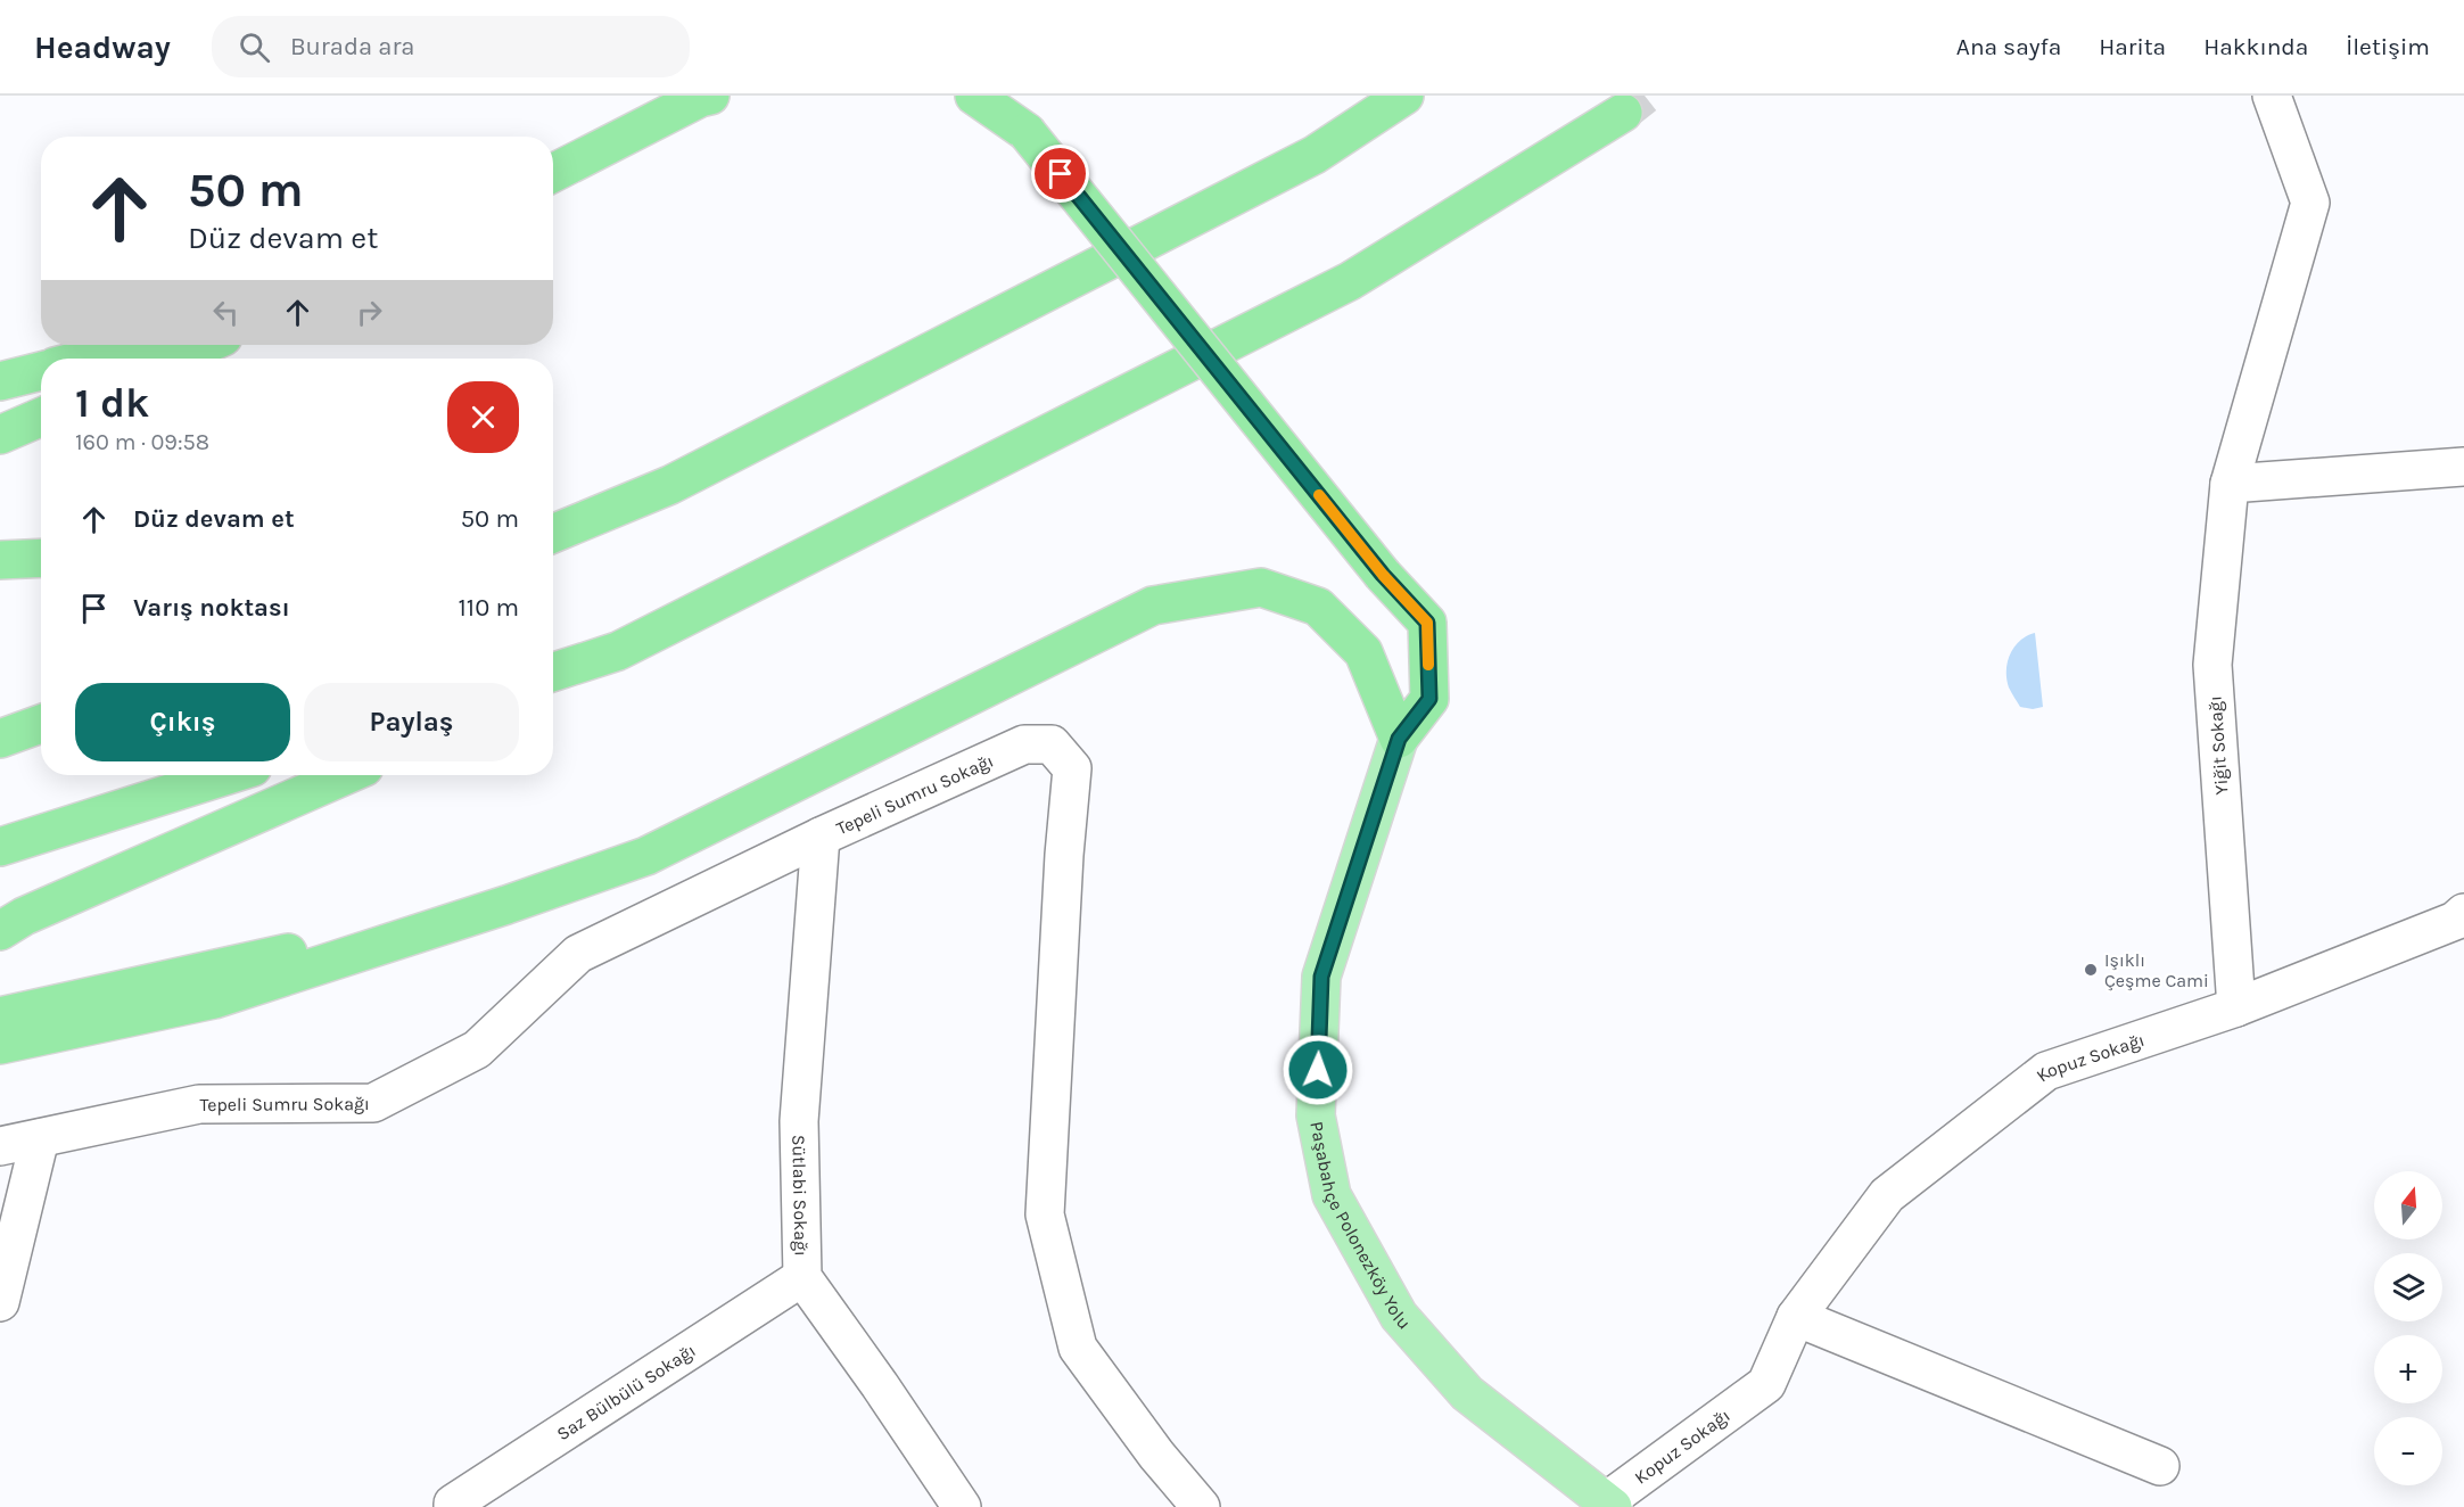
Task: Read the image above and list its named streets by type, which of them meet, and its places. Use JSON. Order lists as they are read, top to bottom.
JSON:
{
  "streets": {
    "main road": ["Paşabahçe Polonezköy Yolu"],
    "street": [
      "Yiğit Sokağı",
      "Tepeli Sumru Sokağı",
      "Kopuz Sokağı",
      "Sütlabi Sokağı",
      "Saz Bülbülü Sokağı"
    ]
  },
  "crossings": [
    ["Yiğit Sokağı", "Kopuz Sokağı"],
    ["Tepeli Sumru Sokağı", "Sütlabi Sokağı"],
    ["Kopuz Sokağı", "Paşabahçe Polonezköy Yolu"],
    ["Sütlabi Sokağı", "Saz Bülbülü Sokağı"]
  ],
  "places": ["Işıklı Çeşme Cami"],
  "north": "top",
  "page": {
    "header": "Headway",
    "search": "Burada ara",
    "nav": [
      "Ana sayfa",
      "Harita",
      "Hakkında",
      "İletişim"
    ],
    "turn": ["50 m", "Düz devam et"],
    "heading": ["1 dk", "160 m · 09:58"],
    "list": [
      {
        "name": "Düz devam et",
        "value": "50 m"
      },
      {
        "name": "Varış noktası",
        "value": "110 m"
      }
    ],
    "buttons": ["Çıkış", "Paylaş"],
    "map_buttons": ["+", "−"]
  }
}
